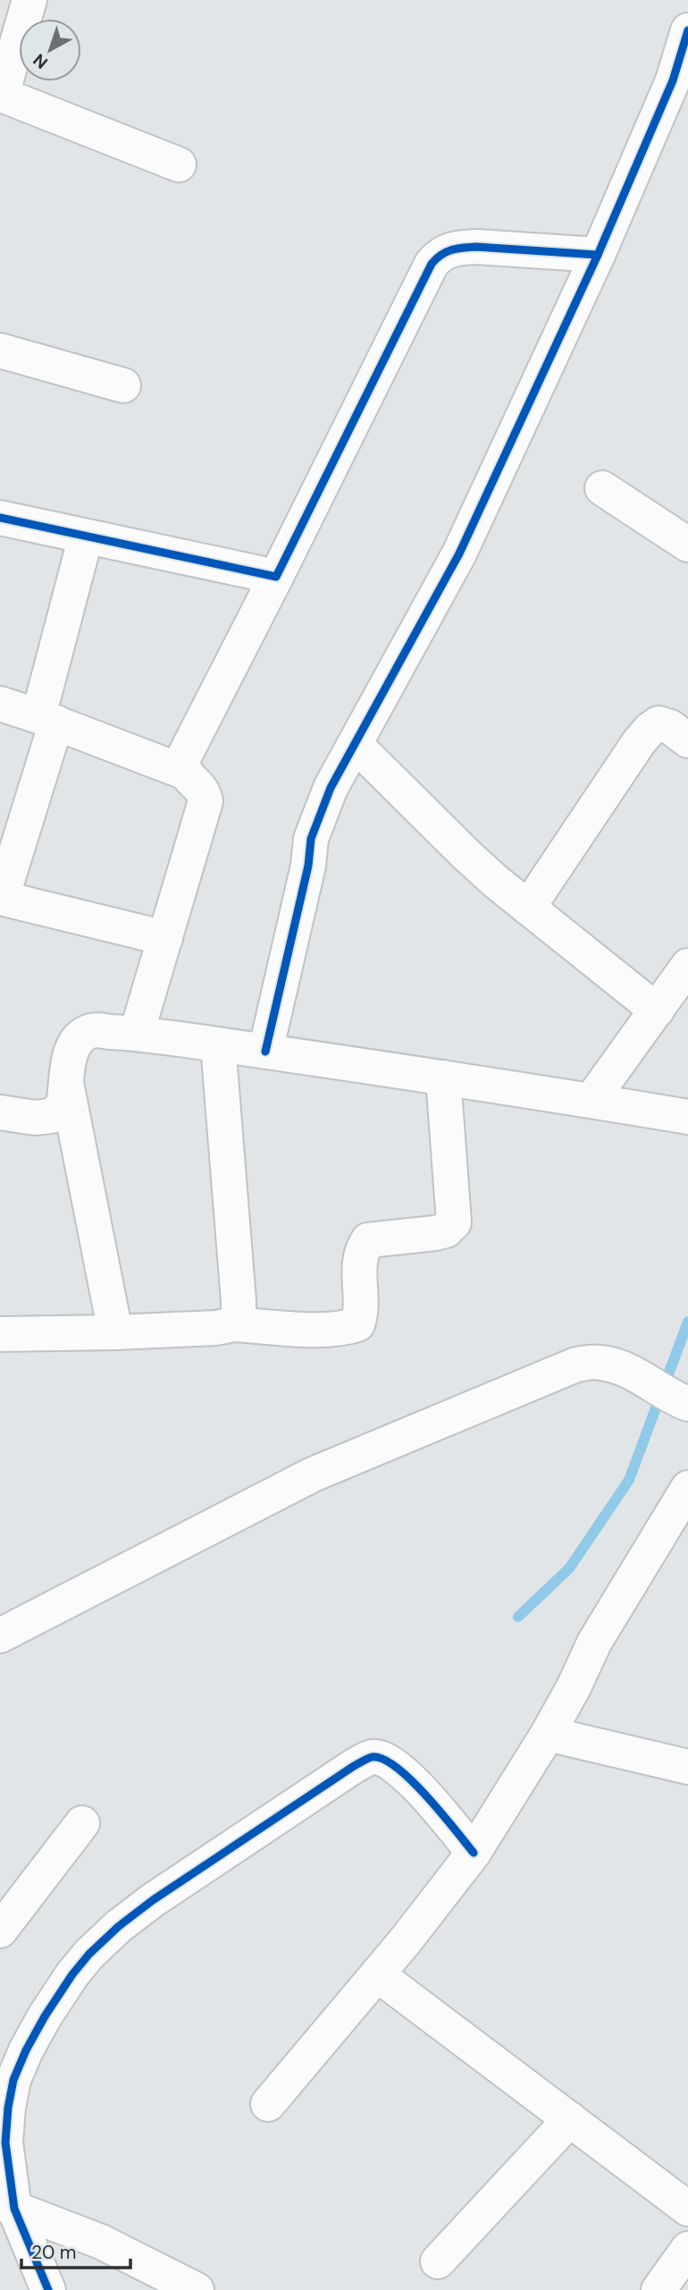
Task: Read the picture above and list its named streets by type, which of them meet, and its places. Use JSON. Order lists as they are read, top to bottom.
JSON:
{
  "scale_bar": "20 m",
  "north": "bottom left"
}
